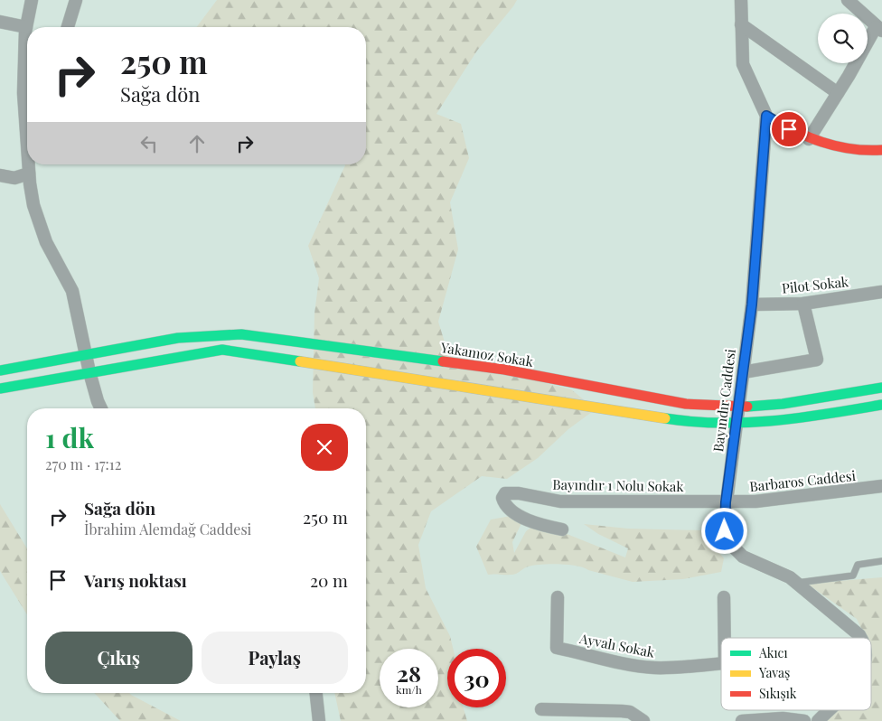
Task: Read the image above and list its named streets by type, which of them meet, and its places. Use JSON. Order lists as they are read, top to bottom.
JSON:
{
  "streets": {
    "main road": ["Yakamoz Sokak"],
    "street": [
      "Pilot Sokak",
      "Bayındır Caddesi",
      "Barbaros Caddesi",
      "Bayındır 1 Nolu Sokak",
      "Ayvalı Sokak"
    ]
  },
  "crossings": [
    ["Pilot Sokak", "Bayındır Caddesi"],
    ["Yakamoz Sokak", "Bayındır Caddesi"],
    ["Bayındır Caddesi", "Barbaros Caddesi"],
    ["Bayındır Caddesi", "Bayındır 1 Nolu Sokak"],
    ["Barbaros Caddesi", "Bayındır 1 Nolu Sokak"]
  ],
  "legend": ["Akıcı", "Yavaş", "Sıkışık"],
  "page": {
    "turn": ["250 m", "Sağa dön"],
    "heading": ["1 dk", "270 m · 17:12"],
    "list": [
      {
        "name": "Sağa dön",
        "note": "İbrahim Alemdağ Caddesi",
        "value": "250 m"
      },
      {
        "name": "Varış noktası",
        "value": "20 m"
      }
    ],
    "buttons": ["Çıkış", "Paylaş"],
    "speed": "28 km/h",
    "limit": "30"
  }
}
